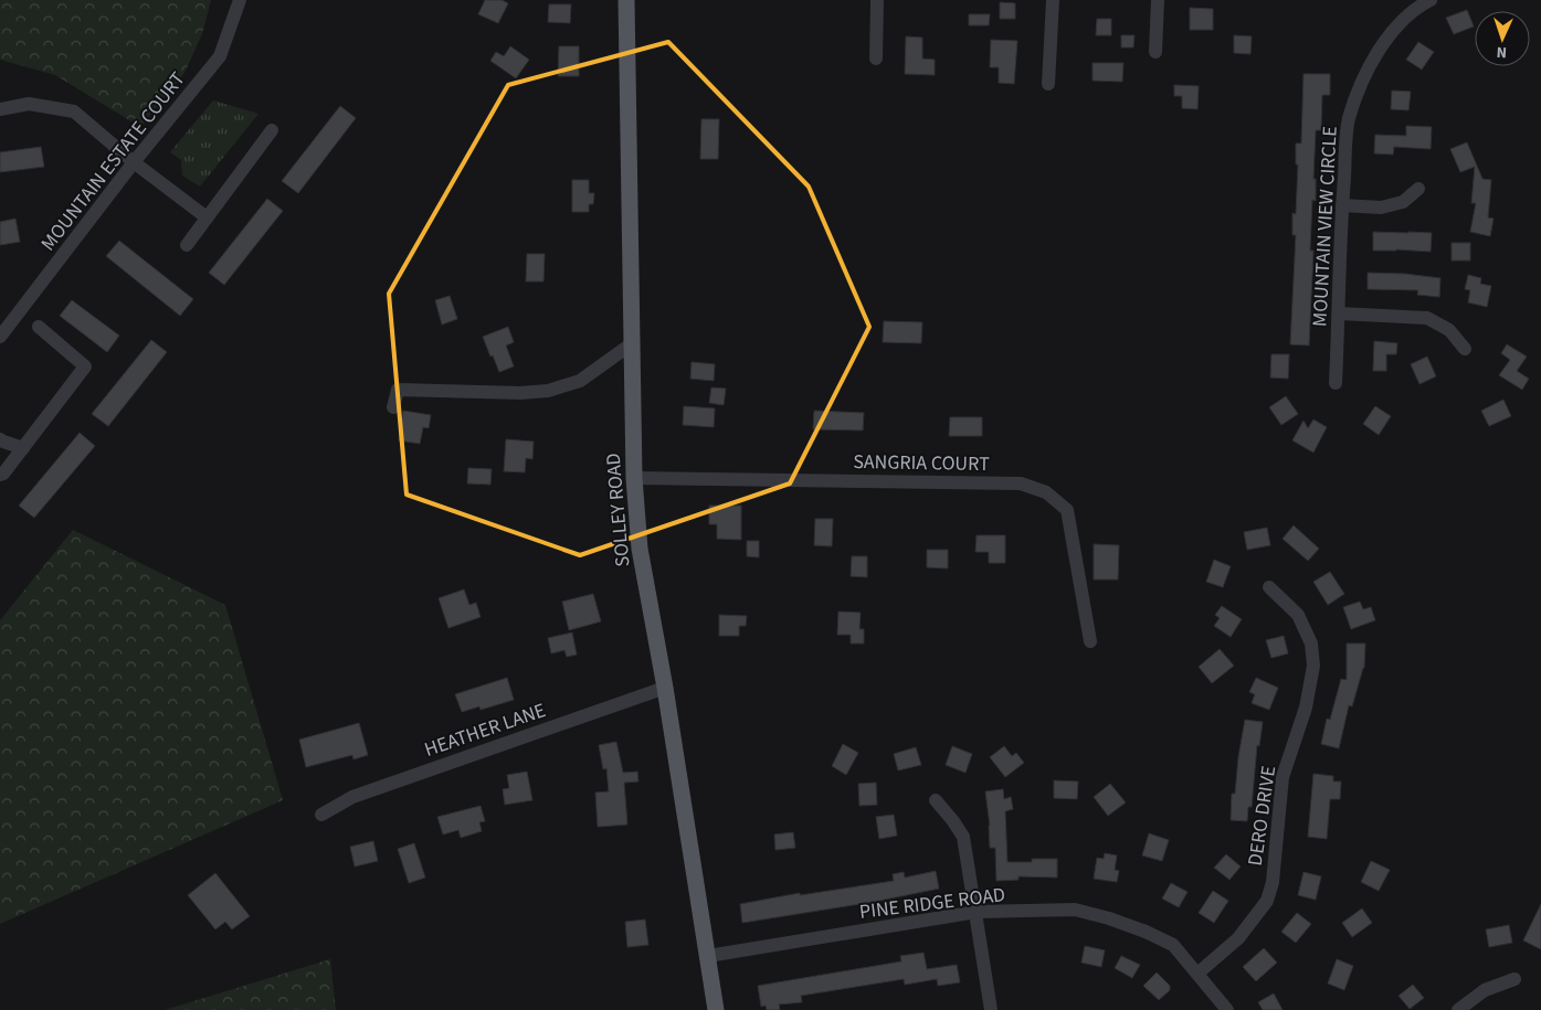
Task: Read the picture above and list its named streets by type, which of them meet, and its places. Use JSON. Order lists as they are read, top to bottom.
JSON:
{
  "streets": {
    "main road": ["SOLLEY ROAD"],
    "street": [
      "MOUNTAIN ESTATE COURT",
      "MOUNTAIN VIEW CIRCLE",
      "SANGRIA COURT",
      "HEATHER LANE",
      "DERO DRIVE",
      "PINE RIDGE ROAD"
    ]
  },
  "crossings": [
    ["SANGRIA COURT", "SOLLEY ROAD"],
    ["SOLLEY ROAD", "HEATHER LANE"],
    ["SOLLEY ROAD", "PINE RIDGE ROAD"],
    ["DERO DRIVE", "PINE RIDGE ROAD"]
  ],
  "north": "bottom"
}
